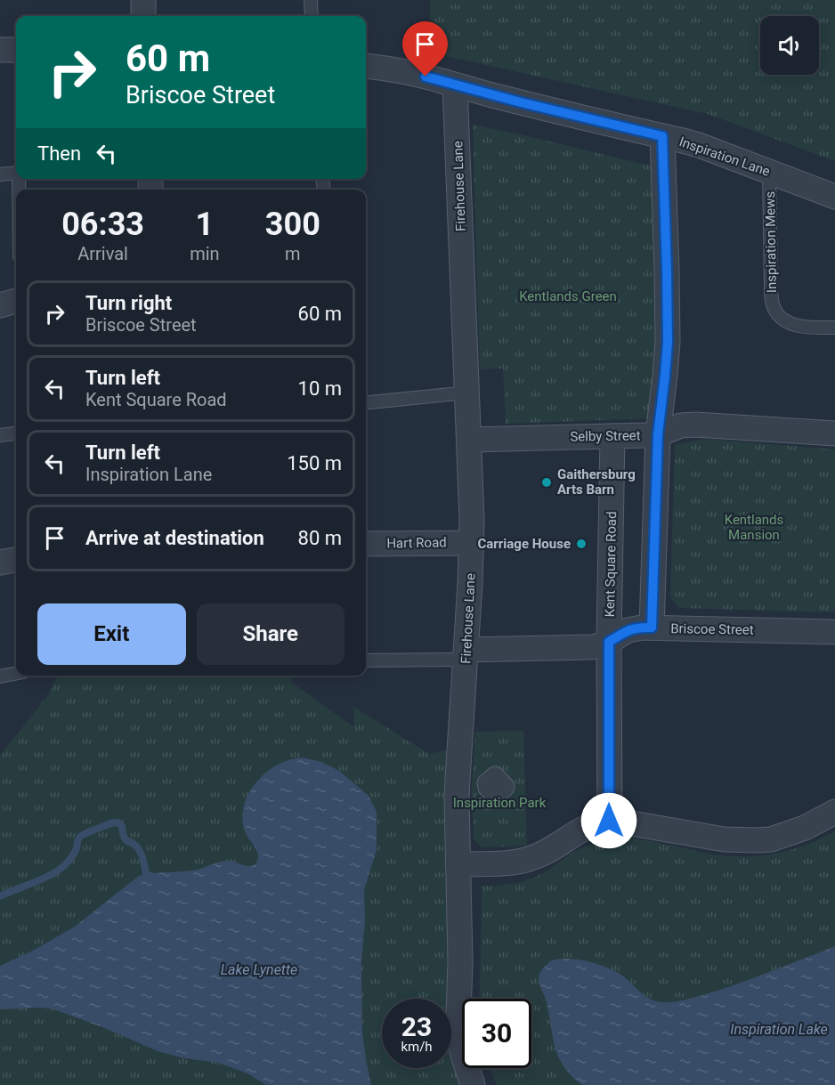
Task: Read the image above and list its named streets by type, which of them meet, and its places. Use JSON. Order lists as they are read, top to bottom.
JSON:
{
  "streets": {
    "street": [
      "Inspiration Lane",
      "Firehouse Lane",
      "Selby Street",
      "Hart Road",
      "Kent Square Road",
      "Briscoe Street"
    ],
    "lane": ["Inspiration Mews"]
  },
  "crossings": [
    ["Inspiration Lane", "Firehouse Lane"],
    ["Inspiration Lane", "Inspiration Mews"],
    ["Firehouse Lane", "Selby Street"],
    ["Firehouse Lane", "Hart Road"],
    ["Firehouse Lane", "Briscoe Street"],
    ["Selby Street", "Kent Square Road"],
    ["Kent Square Road", "Briscoe Street"]
  ],
  "water": ["Lake Lynette", "Inspiration Lake"],
  "parks": ["Kentlands Green", "Kentlands Mansion", "Inspiration Park"],
  "places": ["Gaithersburg Arts Barn", "Carriage House"],
  "page": {
    "turn": ["60 m", "Briscoe Street"],
    "then": "Then",
    "eta": [
      "06:33",
      "Arrival",
      "1",
      "min",
      "300",
      "m"
    ],
    "list": [
      {
        "name": "Turn right",
        "note": "Briscoe Street",
        "value": "60 m"
      },
      {
        "name": "Turn left",
        "note": "Kent Square Road",
        "value": "10 m"
      },
      {
        "name": "Turn left",
        "note": "Inspiration Lane",
        "value": "150 m"
      },
      {
        "name": "Arrive at destination",
        "value": "80 m"
      }
    ],
    "buttons": ["Exit", "Share"],
    "speed": "23 km/h",
    "limit": "30"
  }
}
